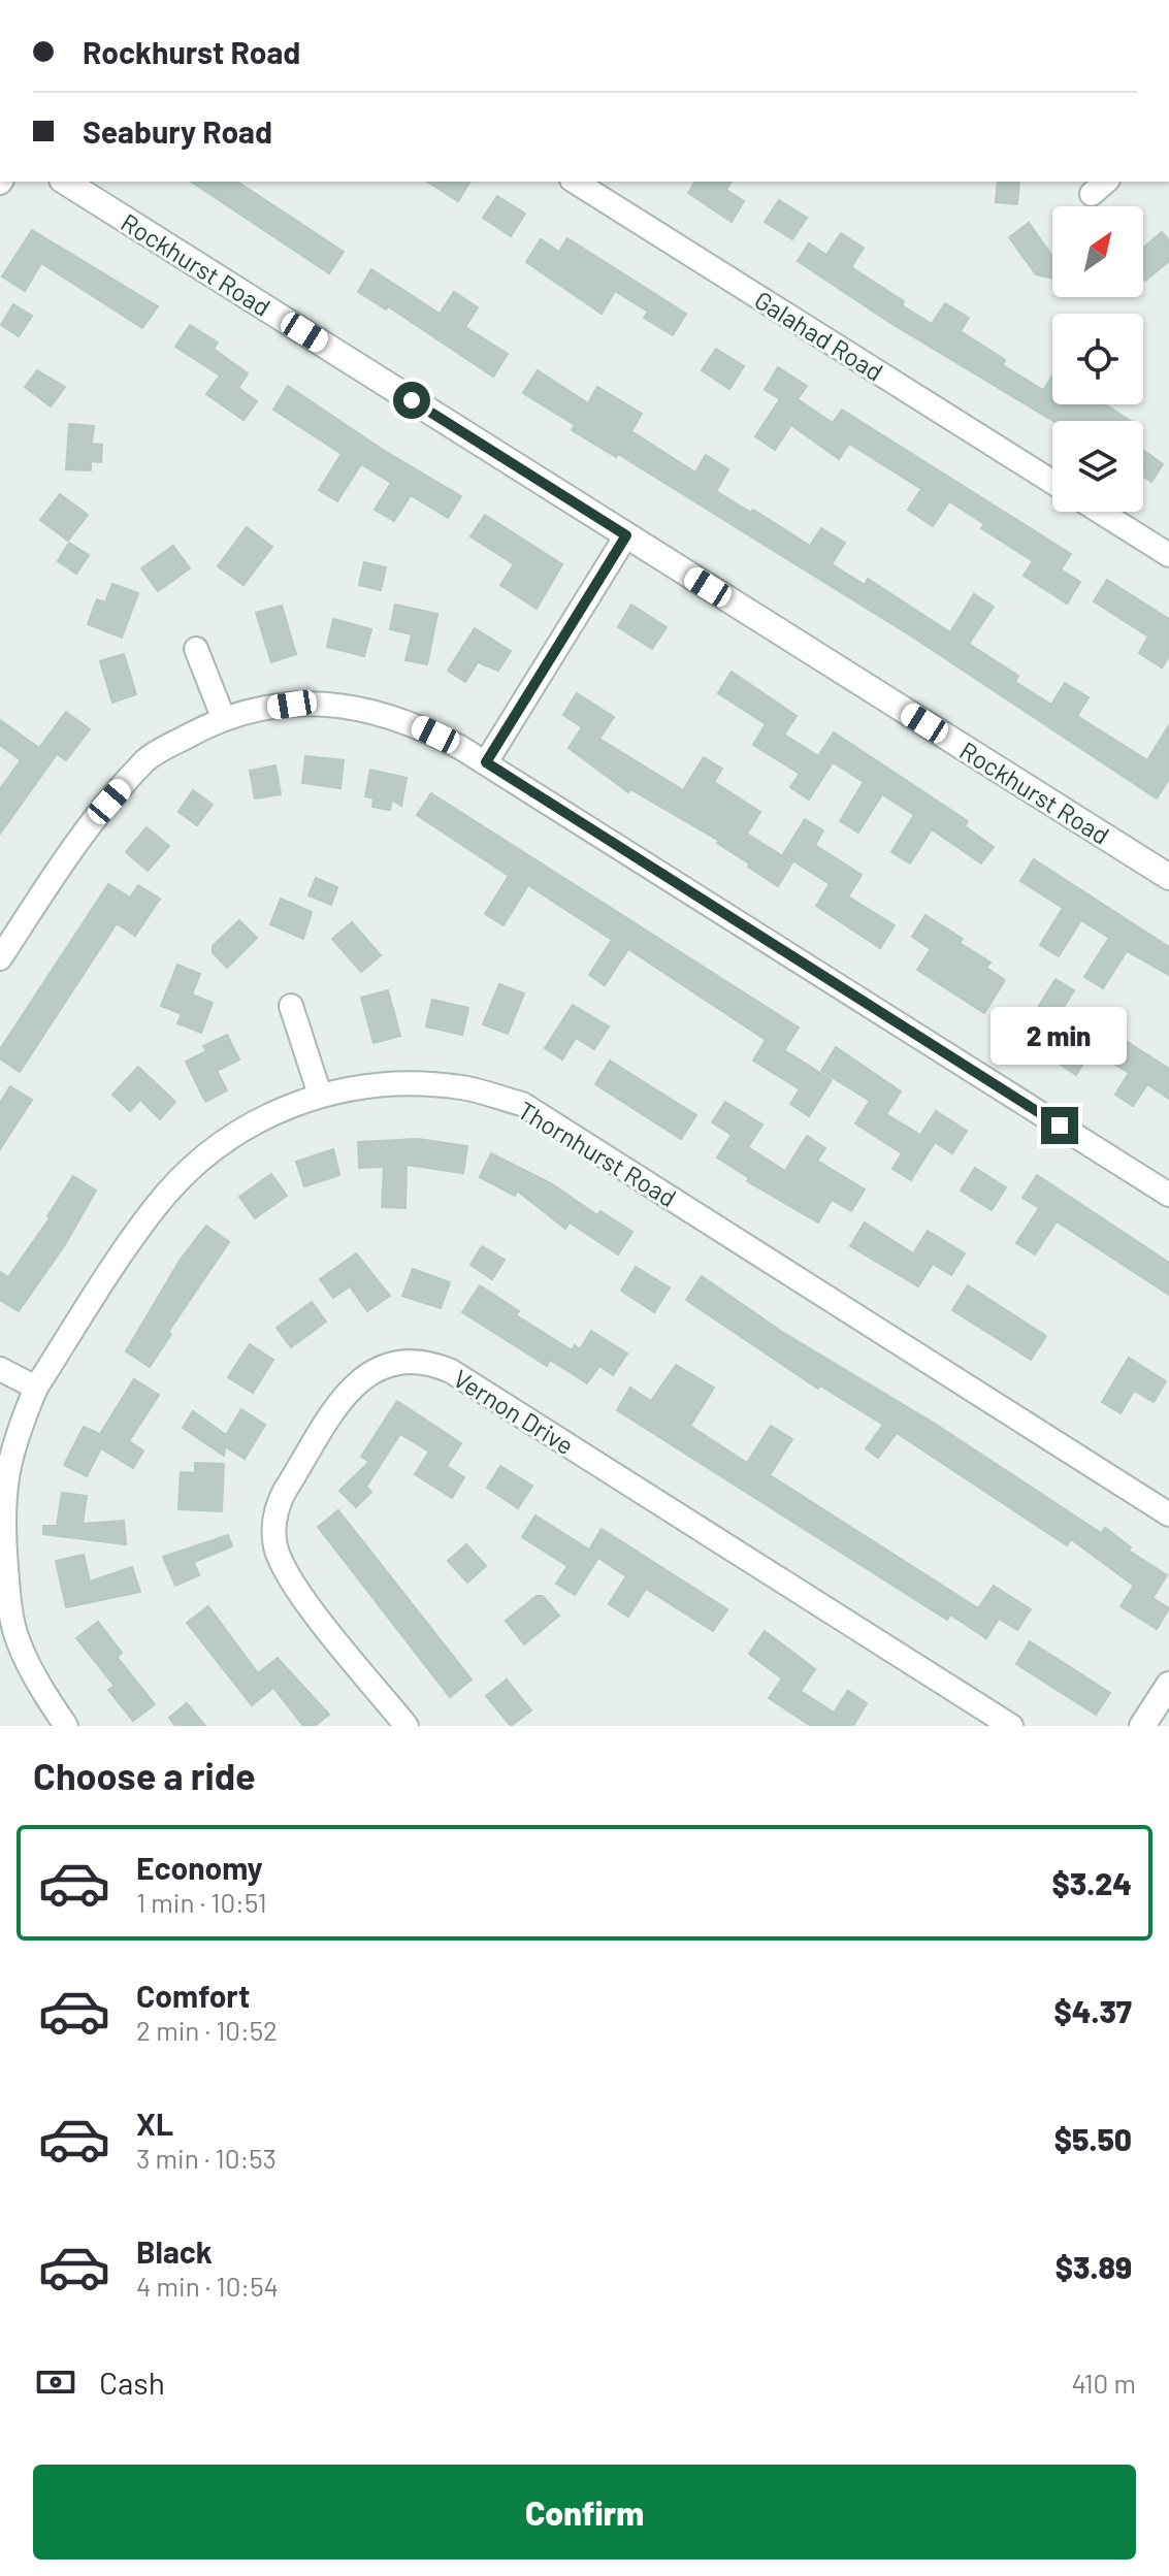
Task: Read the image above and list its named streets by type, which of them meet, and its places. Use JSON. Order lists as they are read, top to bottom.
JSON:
{
  "streets": {
    "street": [
      "Rockhurst Road",
      "Galahad Road",
      "Thornhurst Road",
      "Vernon Drive"
    ]
  },
  "north": "top right",
  "page": {
    "banner": ["Rockhurst Road", "Seabury Road"],
    "bubble": "2 min",
    "heading": "Choose a ride",
    "list": [
      {
        "name": "Economy",
        "note": "1 min · 10:51",
        "value": "$3.24"
      },
      {
        "name": "Comfort",
        "note": "2 min · 10:52",
        "value": "$4.37"
      },
      {
        "name": "XL",
        "note": "3 min · 10:53",
        "value": "$5.50"
      },
      {
        "name": "Black",
        "note": "4 min · 10:54",
        "value": "$3.89"
      }
    ],
    "pay": ["Cash", "410 m"],
    "buttons": "Confirm"
  }
}
